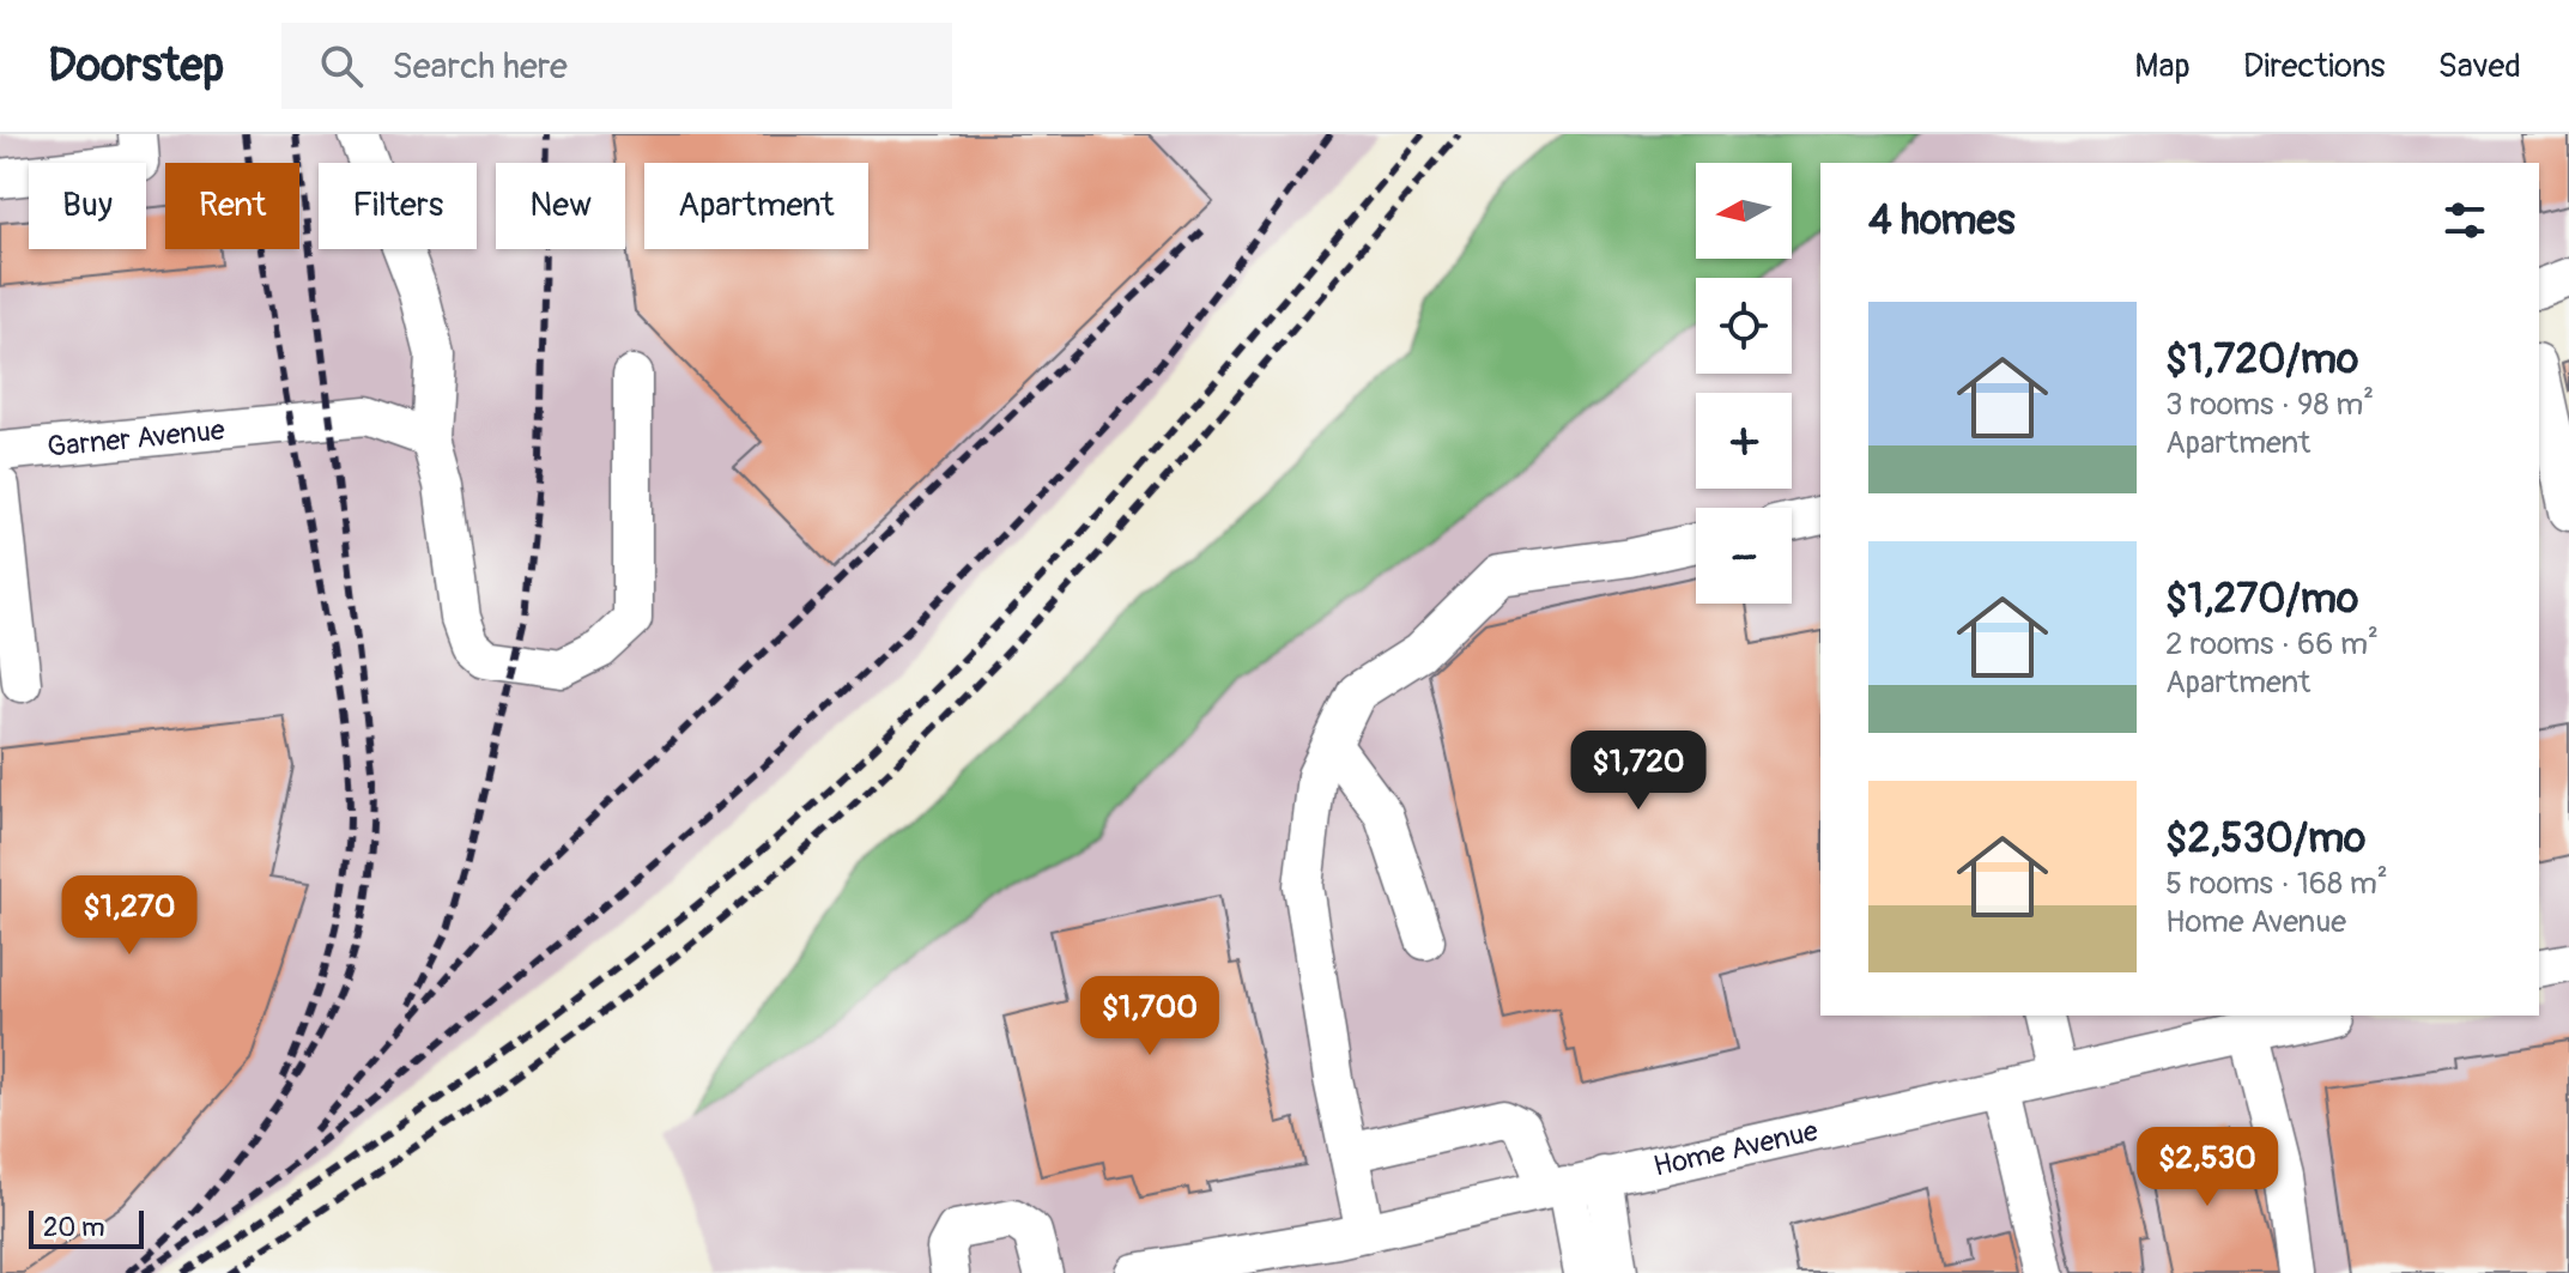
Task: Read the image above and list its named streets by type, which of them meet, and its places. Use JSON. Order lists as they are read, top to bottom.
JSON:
{
  "streets": {
    "street": ["Garner Avenue", "Home Avenue"]
  },
  "scale_bar": "20 m",
  "north": "left",
  "page": {
    "header": "Doorstep",
    "search": "Search here",
    "nav": ["Map", "Directions", "Saved"],
    "map_buttons": ["+", "−"],
    "chip": [
      "Buy",
      "Rent",
      "Filters",
      "New",
      "Apartment"
    ],
    "heading": "4 homes",
    "list": [
      {
        "name": "$1,720/mo",
        "note": "3 rooms · 98 m² · Apartment"
      },
      {
        "name": "$1,270/mo",
        "note": "2 rooms · 66 m² · Apartment"
      },
      {
        "name": "$2,530/mo",
        "note": "5 rooms · 168 m² · Home Avenue"
      }
    ],
    "price": [
      "$1,720",
      "$1,270",
      "$1,700",
      "$2,530"
    ],
    "scale": "20 m"
  }
}
